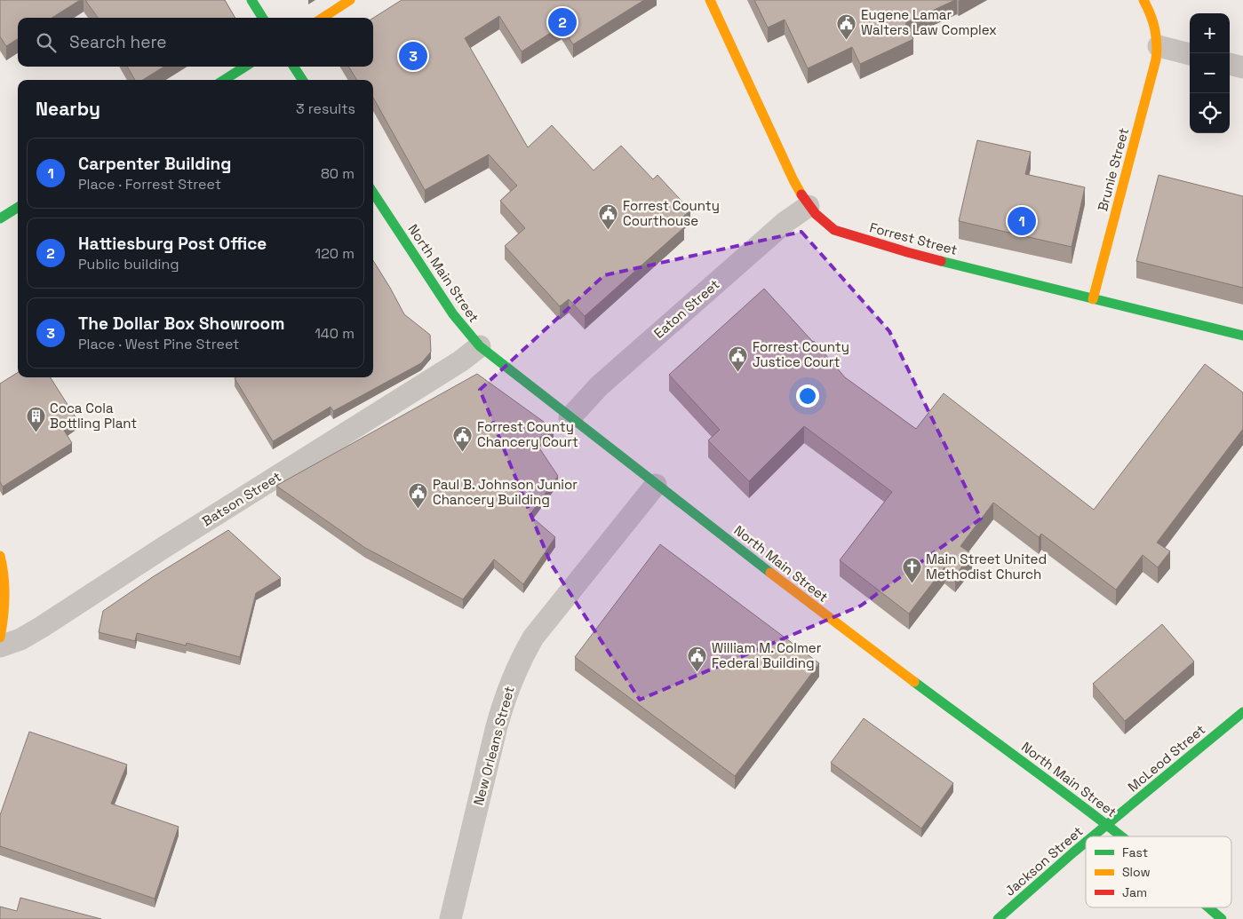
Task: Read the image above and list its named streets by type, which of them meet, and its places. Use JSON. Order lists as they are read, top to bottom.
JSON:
{
  "streets": {
    "main road": [
      "Brunie Street",
      "Forrest Street",
      "North Main Street",
      "McLeod Street",
      "Jackson Street"
    ],
    "street": ["Eaton Street", "Batson Street", "New Orleans Street"]
  },
  "crossings": [
    ["Brunie Street", "Forrest Street"],
    ["Forrest Street", "Eaton Street"],
    ["North Main Street", "Eaton Street"],
    ["North Main Street", "Batson Street"],
    ["North Main Street", "New Orleans Street"],
    ["North Main Street", "McLeod Street"],
    ["North Main Street", "Jackson Street"],
    ["McLeod Street", "Jackson Street"]
  ],
  "places": {
    "public building": [
      "Eugene Lamar Walters Law Complex",
      "Forrest County Courthouse",
      "Forrest County Justice Court",
      "Forrest County Chancery Court",
      "Paul B. Johnson Junior Chancery Building",
      "William M. Colmer Federal Building"
    ],
    "building": ["Coca Cola Bottling Plant"],
    "church": ["Main Street United Methodist Church"]
  },
  "legend": ["Fast", "Slow", "Jam"],
  "page": {
    "pins": ["2", "3", "1"],
    "map_buttons": ["+", "−"],
    "search": "Search here",
    "heading": ["Nearby", "3 results"],
    "list": [
      {
        "mark": "1",
        "name": "Carpenter Building",
        "note": "Place · Forrest Street",
        "value": "80 m"
      },
      {
        "mark": "2",
        "name": "Hattiesburg Post Office",
        "note": "Public building",
        "value": "120 m"
      },
      {
        "mark": "3",
        "name": "The Dollar Box Showroom",
        "note": "Place · West Pine Street",
        "value": "140 m"
      }
    ]
  }
}
